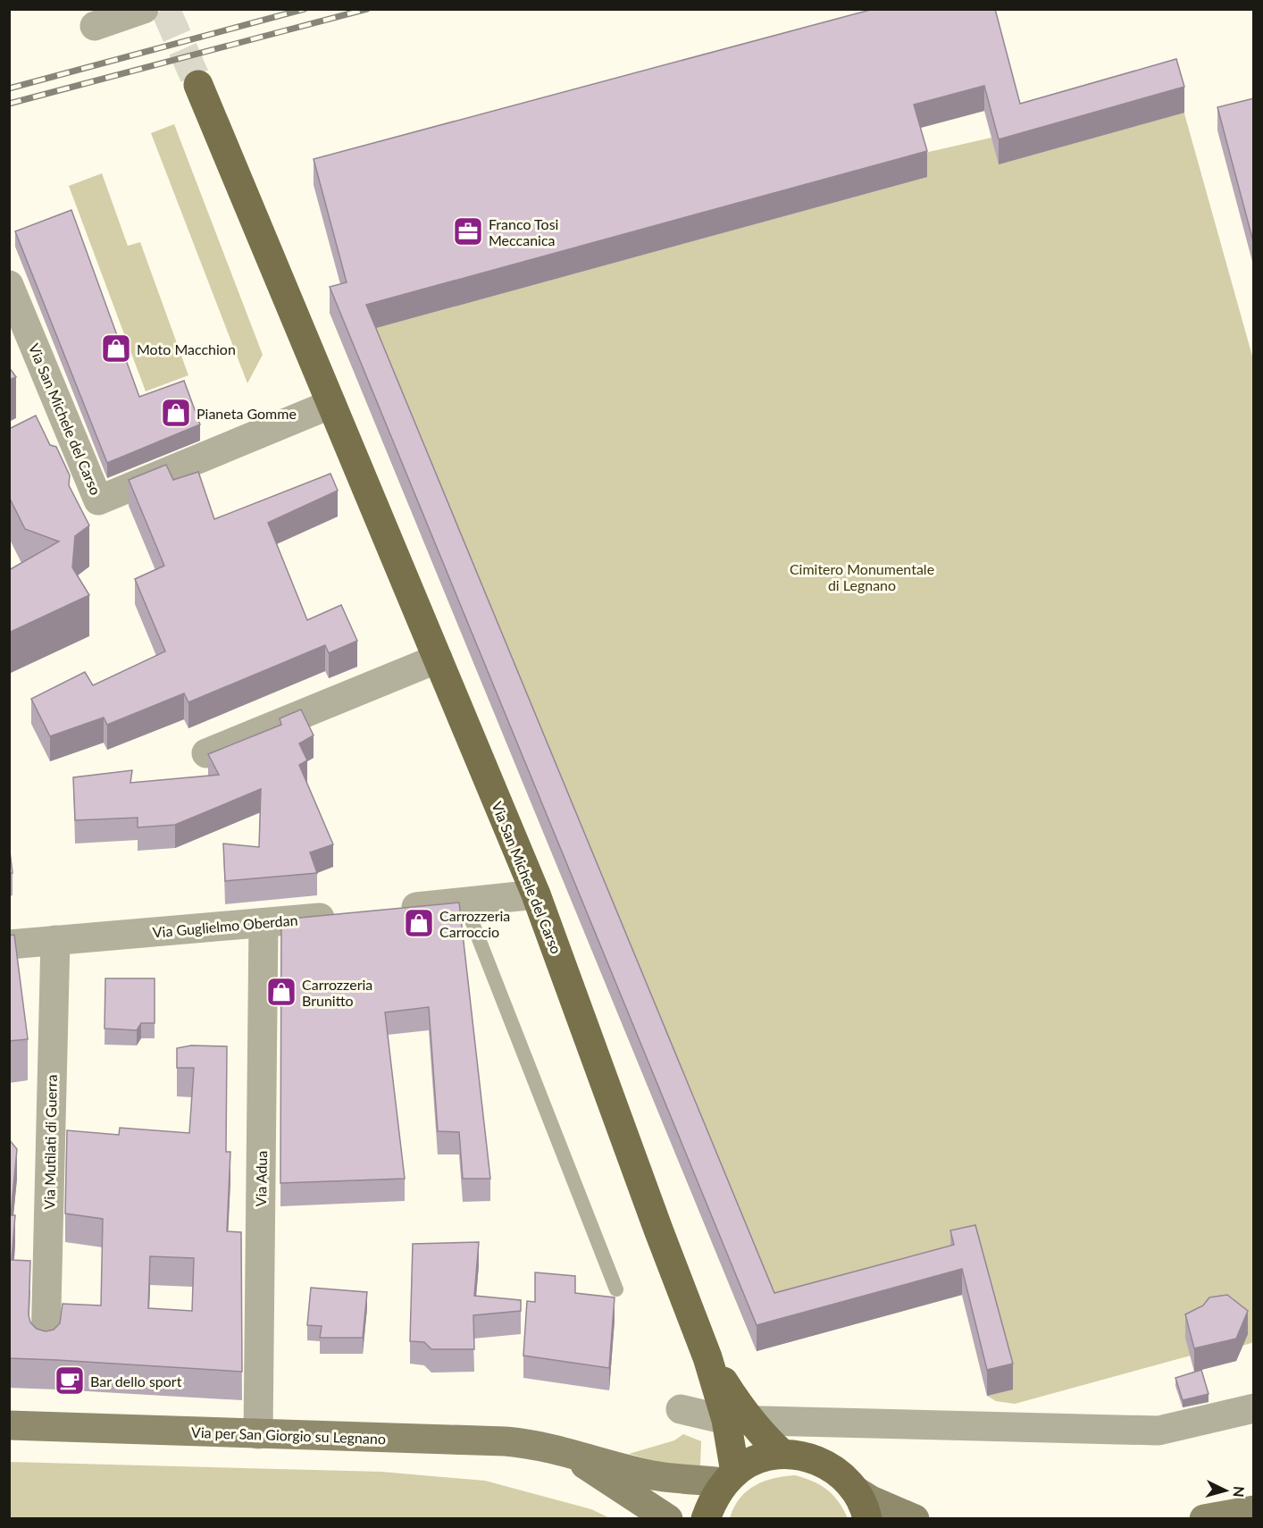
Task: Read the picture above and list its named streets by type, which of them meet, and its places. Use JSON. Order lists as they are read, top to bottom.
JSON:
{
  "streets": {
    "main road": ["Via San Michele del Carso"],
    "street": [
      "Via Guglielmo Oberdan",
      "Via Mutilati di Guerra",
      "Via Adua",
      "Via per San Giorgio su Legnano"
    ]
  },
  "crossings": [
    ["Via San Michele del Carso", "Via per San Giorgio su Legnano"],
    ["Via Guglielmo Oberdan", "Via Mutilati di Guerra"],
    ["Via Guglielmo Oberdan", "Via Adua"],
    ["Via Adua", "Via per San Giorgio su Legnano"]
  ],
  "parks": ["Cimitero Monumentale di Legnano"],
  "places": {
    "office": ["Franco Tosi Meccanica"],
    "shop": [
      "Moto Macchion",
      "Pianeta Gomme",
      "Carrozzeria Carroccio",
      "Carrozzeria Brunitto"
    ],
    "cafe": ["Bar dello sport"]
  },
  "north": "right"
}
